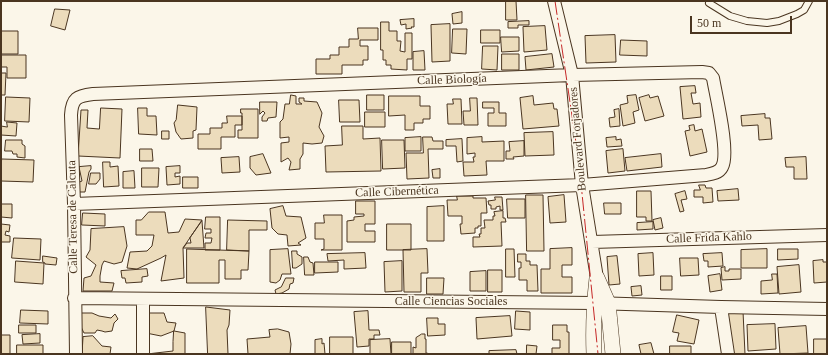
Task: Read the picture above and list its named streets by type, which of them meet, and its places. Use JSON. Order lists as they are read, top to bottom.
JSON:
{
  "streets": {
    "street": [
      "Calle Biología",
      "Boulevard Forjadores",
      "Calle Cibernética",
      "Calle Teresa de Calcuta",
      "Calle Frida Kahlo",
      "Calle Ciencias Sociales"
    ]
  },
  "crossings": [
    ["Calle Biología", "Boulevard Forjadores"],
    ["Calle Biología", "Calle Cibernética"],
    ["Calle Biología", "Calle Teresa de Calcuta"],
    ["Boulevard Forjadores", "Calle Cibernética"],
    ["Boulevard Forjadores", "Calle Frida Kahlo"],
    ["Boulevard Forjadores", "Calle Ciencias Sociales"],
    ["Calle Cibernética", "Calle Teresa de Calcuta"],
    ["Calle Teresa de Calcuta", "Calle Ciencias Sociales"]
  ],
  "scale_bar": "50 m"
}
